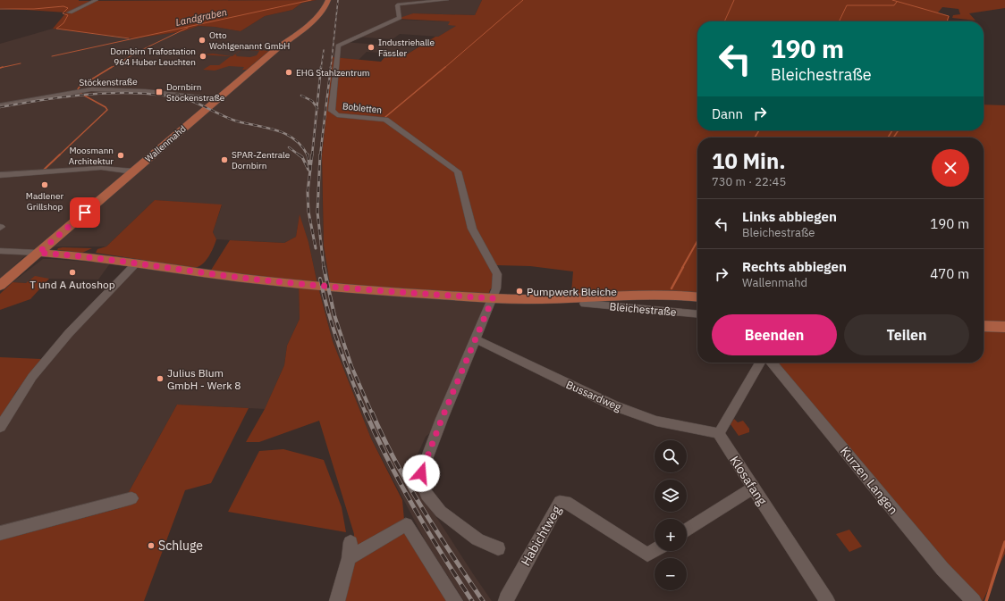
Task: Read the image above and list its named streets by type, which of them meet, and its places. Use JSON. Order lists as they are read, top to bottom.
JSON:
{
  "streets": {
    "main road": ["Wallenmahd", "Bleichestraße"],
    "street": [
      "Stöckenstraße",
      "Bobletten",
      "Bussardweg",
      "Klosafang",
      "Kurzen Langen",
      "Habichtweg"
    ]
  },
  "crossings": [
    ["Stöckenstraße", "Wallenmahd"],
    ["Bobletten", "Bleichestraße"],
    ["Wallenmahd", "Bleichestraße"],
    ["Bussardweg", "Klosafang"]
  ],
  "water": ["Landgraben"],
  "places": {
    "other": [
      "Otto Wohlgenannt GmbH",
      "Industriehalle Fässler",
      "Dornbirn Trafostation 964 Huber Leuchten",
      "EHG Stahlzentrum",
      "Moosmann Architektur",
      "SPAR-Zentrale Dornbirn",
      "Madlener Grillshop",
      "T und A Autoshop",
      "Pumpwerk Bleiche",
      "Julius Blum GmbH - Werk 8",
      "Schluge"
    ],
    "transit": ["Dornbirn Stöckenstraße"]
  },
  "page": {
    "turn": ["190 m", "Bleichestraße"],
    "then": "Dann",
    "heading": ["10 Min.", "730 m · 22:45"],
    "list": [
      {
        "name": "Links abbiegen",
        "note": "Bleichestraße",
        "value": "190 m"
      },
      {
        "name": "Rechts abbiegen",
        "note": "Wallenmahd",
        "value": "470 m"
      }
    ],
    "buttons": ["Beenden", "Teilen"],
    "map_buttons": ["+", "−"]
  }
}
